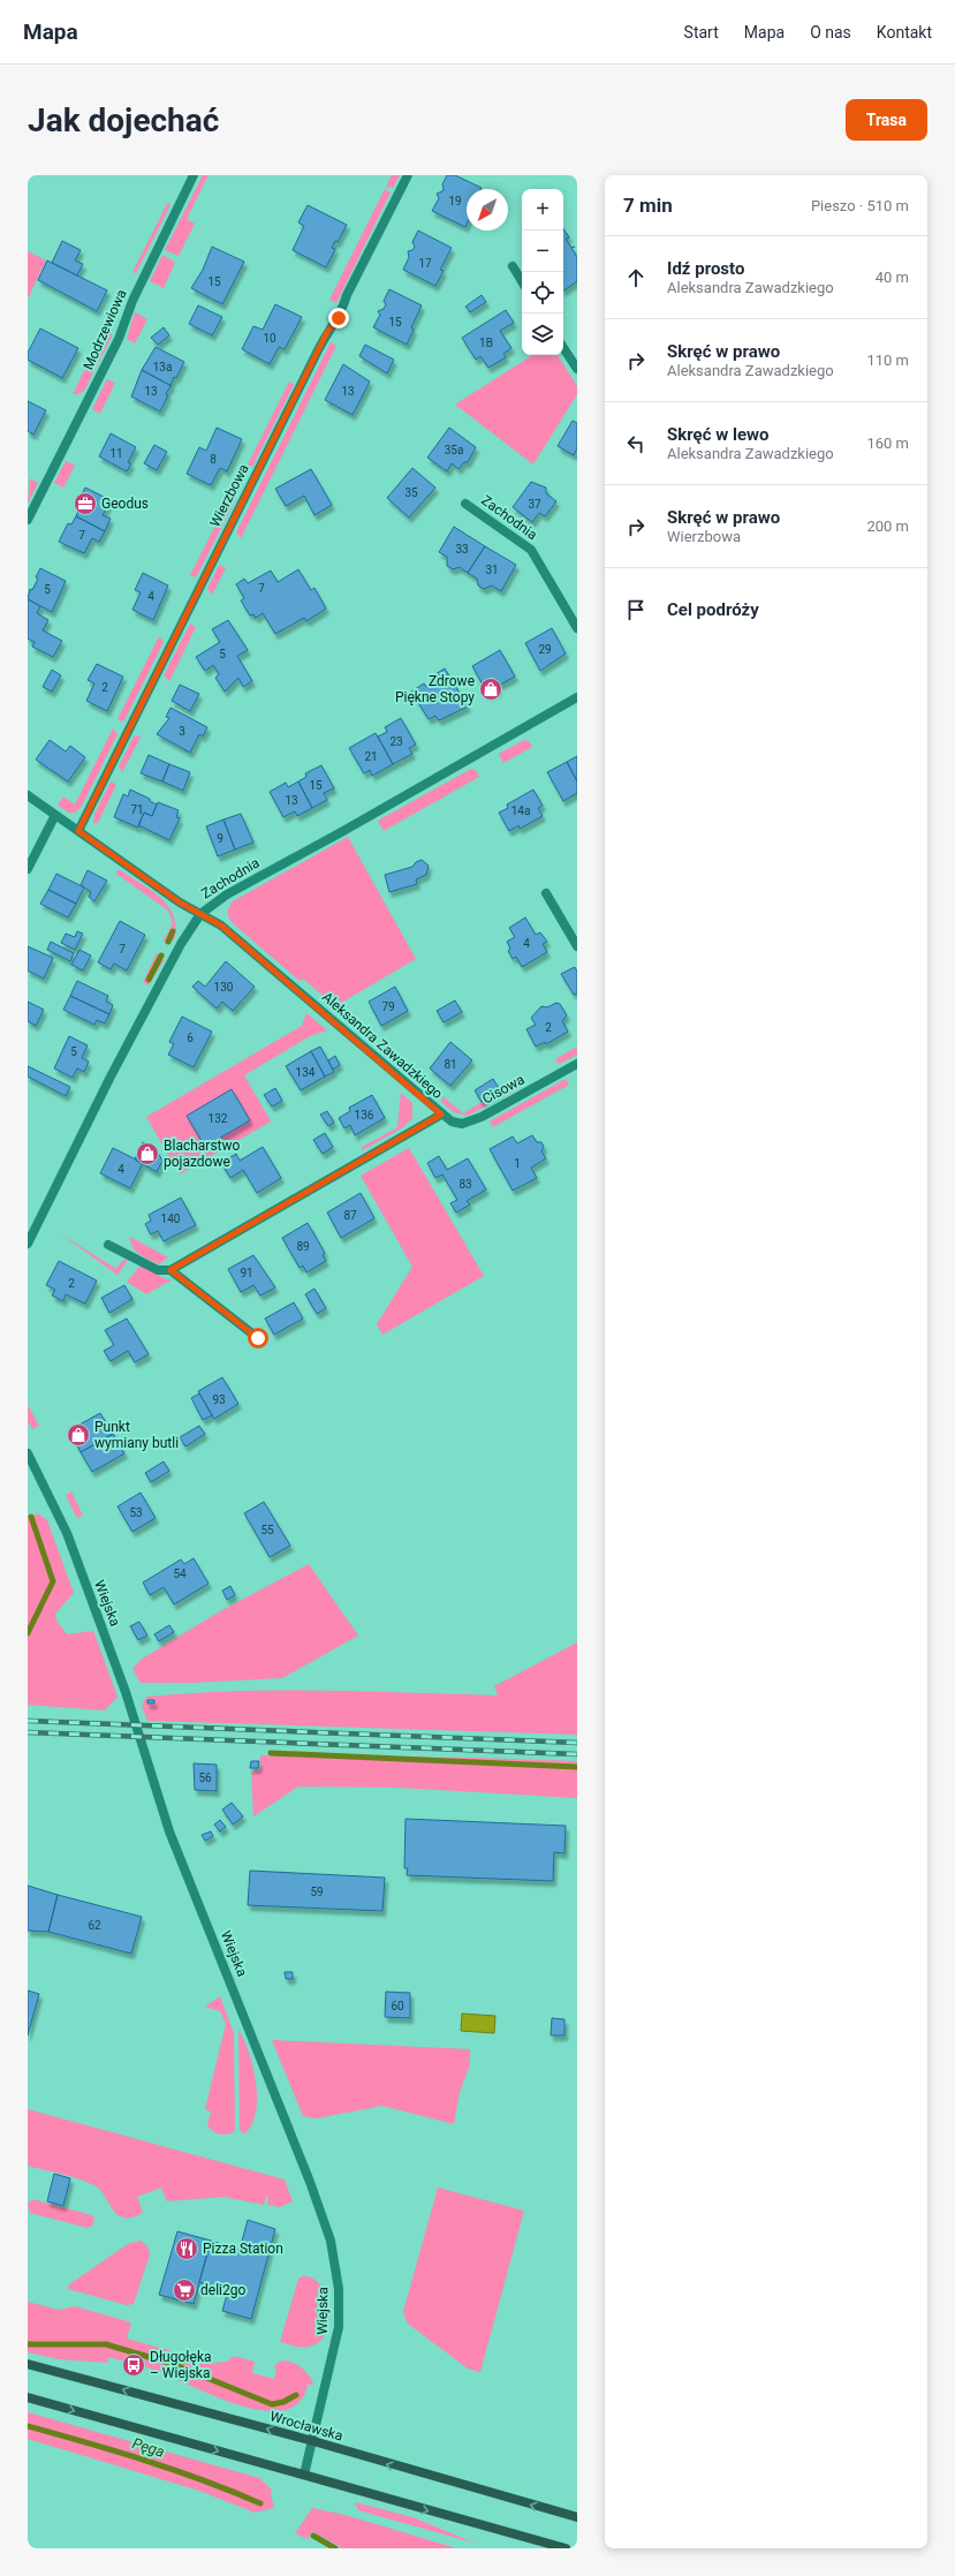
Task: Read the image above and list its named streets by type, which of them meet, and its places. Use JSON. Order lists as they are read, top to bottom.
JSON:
{
  "streets": {
    "main road": ["Wrocławska"],
    "street": [
      "Modrzewiowa",
      "Wierzbowa",
      "Zachodnia",
      "Aleksandra Zawadzkiego",
      "Cisowa",
      "Wiejska"
    ]
  },
  "crossings": [
    ["Wierzbowa", "Aleksandra Zawadzkiego"],
    ["Zachodnia", "Aleksandra Zawadzkiego"],
    ["Aleksandra Zawadzkiego", "Cisowa"],
    ["Wiejska", "Wrocławska"]
  ],
  "water": ["Pęga"],
  "places": {
    "office": ["Geodus"],
    "shop": ["Zdrowe Piękne Stopy", "Blacharstwo pojazdowe", "Punkt wymiany butli"],
    "restaurant": ["Pizza Station"],
    "supermarket": ["deli2go"],
    "bus stop": ["Długołęka – Wiejska"]
  },
  "house_numbers": [
    "19",
    "17",
    "15",
    "15",
    "10",
    "1B",
    "13a",
    "13",
    "13",
    "35a",
    "11",
    "8",
    "35",
    "37",
    "7",
    "33",
    "31",
    "7",
    "5",
    "4",
    "29",
    "5",
    "2",
    "3",
    "23",
    "21",
    "15",
    "13",
    "71",
    "14a",
    "9",
    "4",
    "7",
    "130",
    "79",
    "2",
    "6",
    "5",
    "81",
    "134",
    "136",
    "132",
    "1",
    "4",
    "83",
    "87",
    "140",
    "89",
    "91",
    "2",
    "93",
    "53",
    "55",
    "54",
    "56",
    "59",
    "62",
    "60"
  ],
  "north": "bottom left",
  "page": {
    "header": "Mapa",
    "nav": [
      "Start",
      "Mapa",
      "O nas",
      "Kontakt"
    ],
    "buttons": "Trasa",
    "title": "Jak dojechać",
    "heading": ["7 min", "Pieszo · 510 m"],
    "map_buttons": ["+", "−"],
    "list": [
      ["Idź prosto", "Aleksandra Zawadzkiego", "40 m"],
      ["Skręć w prawo", "Aleksandra Zawadzkiego", "110 m"],
      ["Skręć w lewo", "Aleksandra Zawadzkiego", "160 m"],
      ["Skręć w prawo", "Wierzbowa", "200 m"],
      "Cel podróży"
    ]
  }
}
